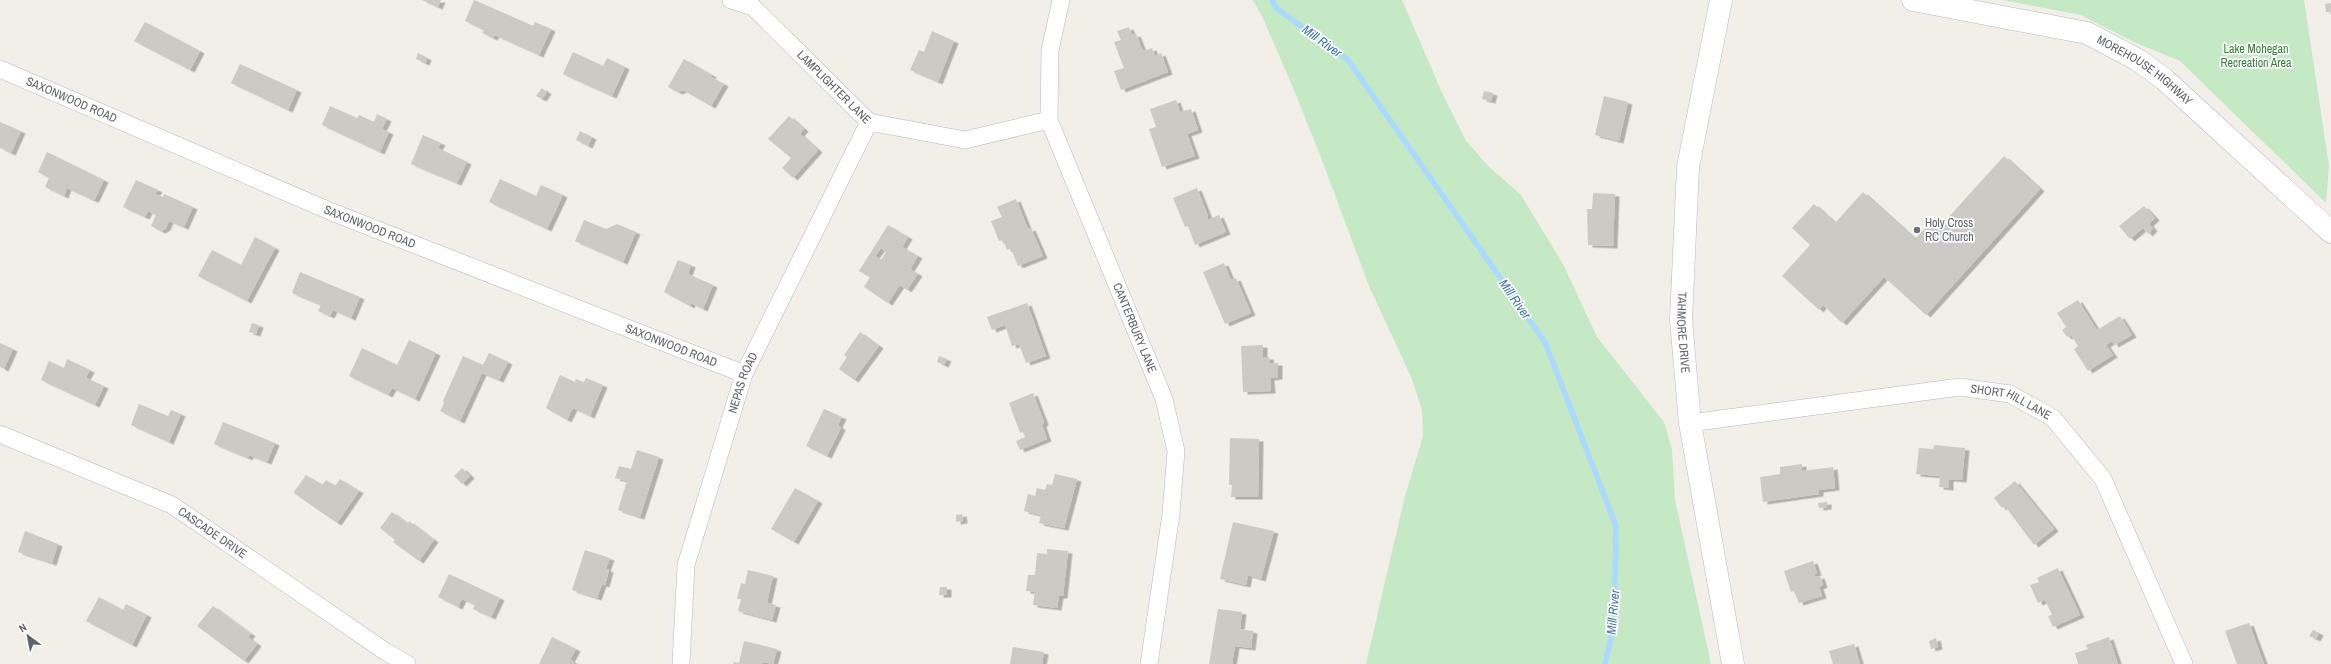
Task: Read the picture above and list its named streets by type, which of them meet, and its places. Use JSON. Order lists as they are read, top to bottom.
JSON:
{
  "streets": {
    "street": [
      "MOREHOUSE HIGHWAY",
      "LAMPLIGHTER LANE",
      "SAXONWOOD ROAD",
      "CANTERBURY LANE",
      "TAHMORE DRIVE",
      "NEPAS ROAD",
      "SHORT HILL LANE",
      "CASCADE DRIVE"
    ]
  },
  "crossings": [
    ["LAMPLIGHTER LANE", "CANTERBURY LANE"],
    ["LAMPLIGHTER LANE", "NEPAS ROAD"],
    ["SAXONWOOD ROAD", "NEPAS ROAD"],
    ["TAHMORE DRIVE", "SHORT HILL LANE"]
  ],
  "water": ["Mill River"],
  "parks": ["Lake Mohegan Recreation Area"],
  "places": ["Holy Cross RC Church"],
  "north": "top left"
}
